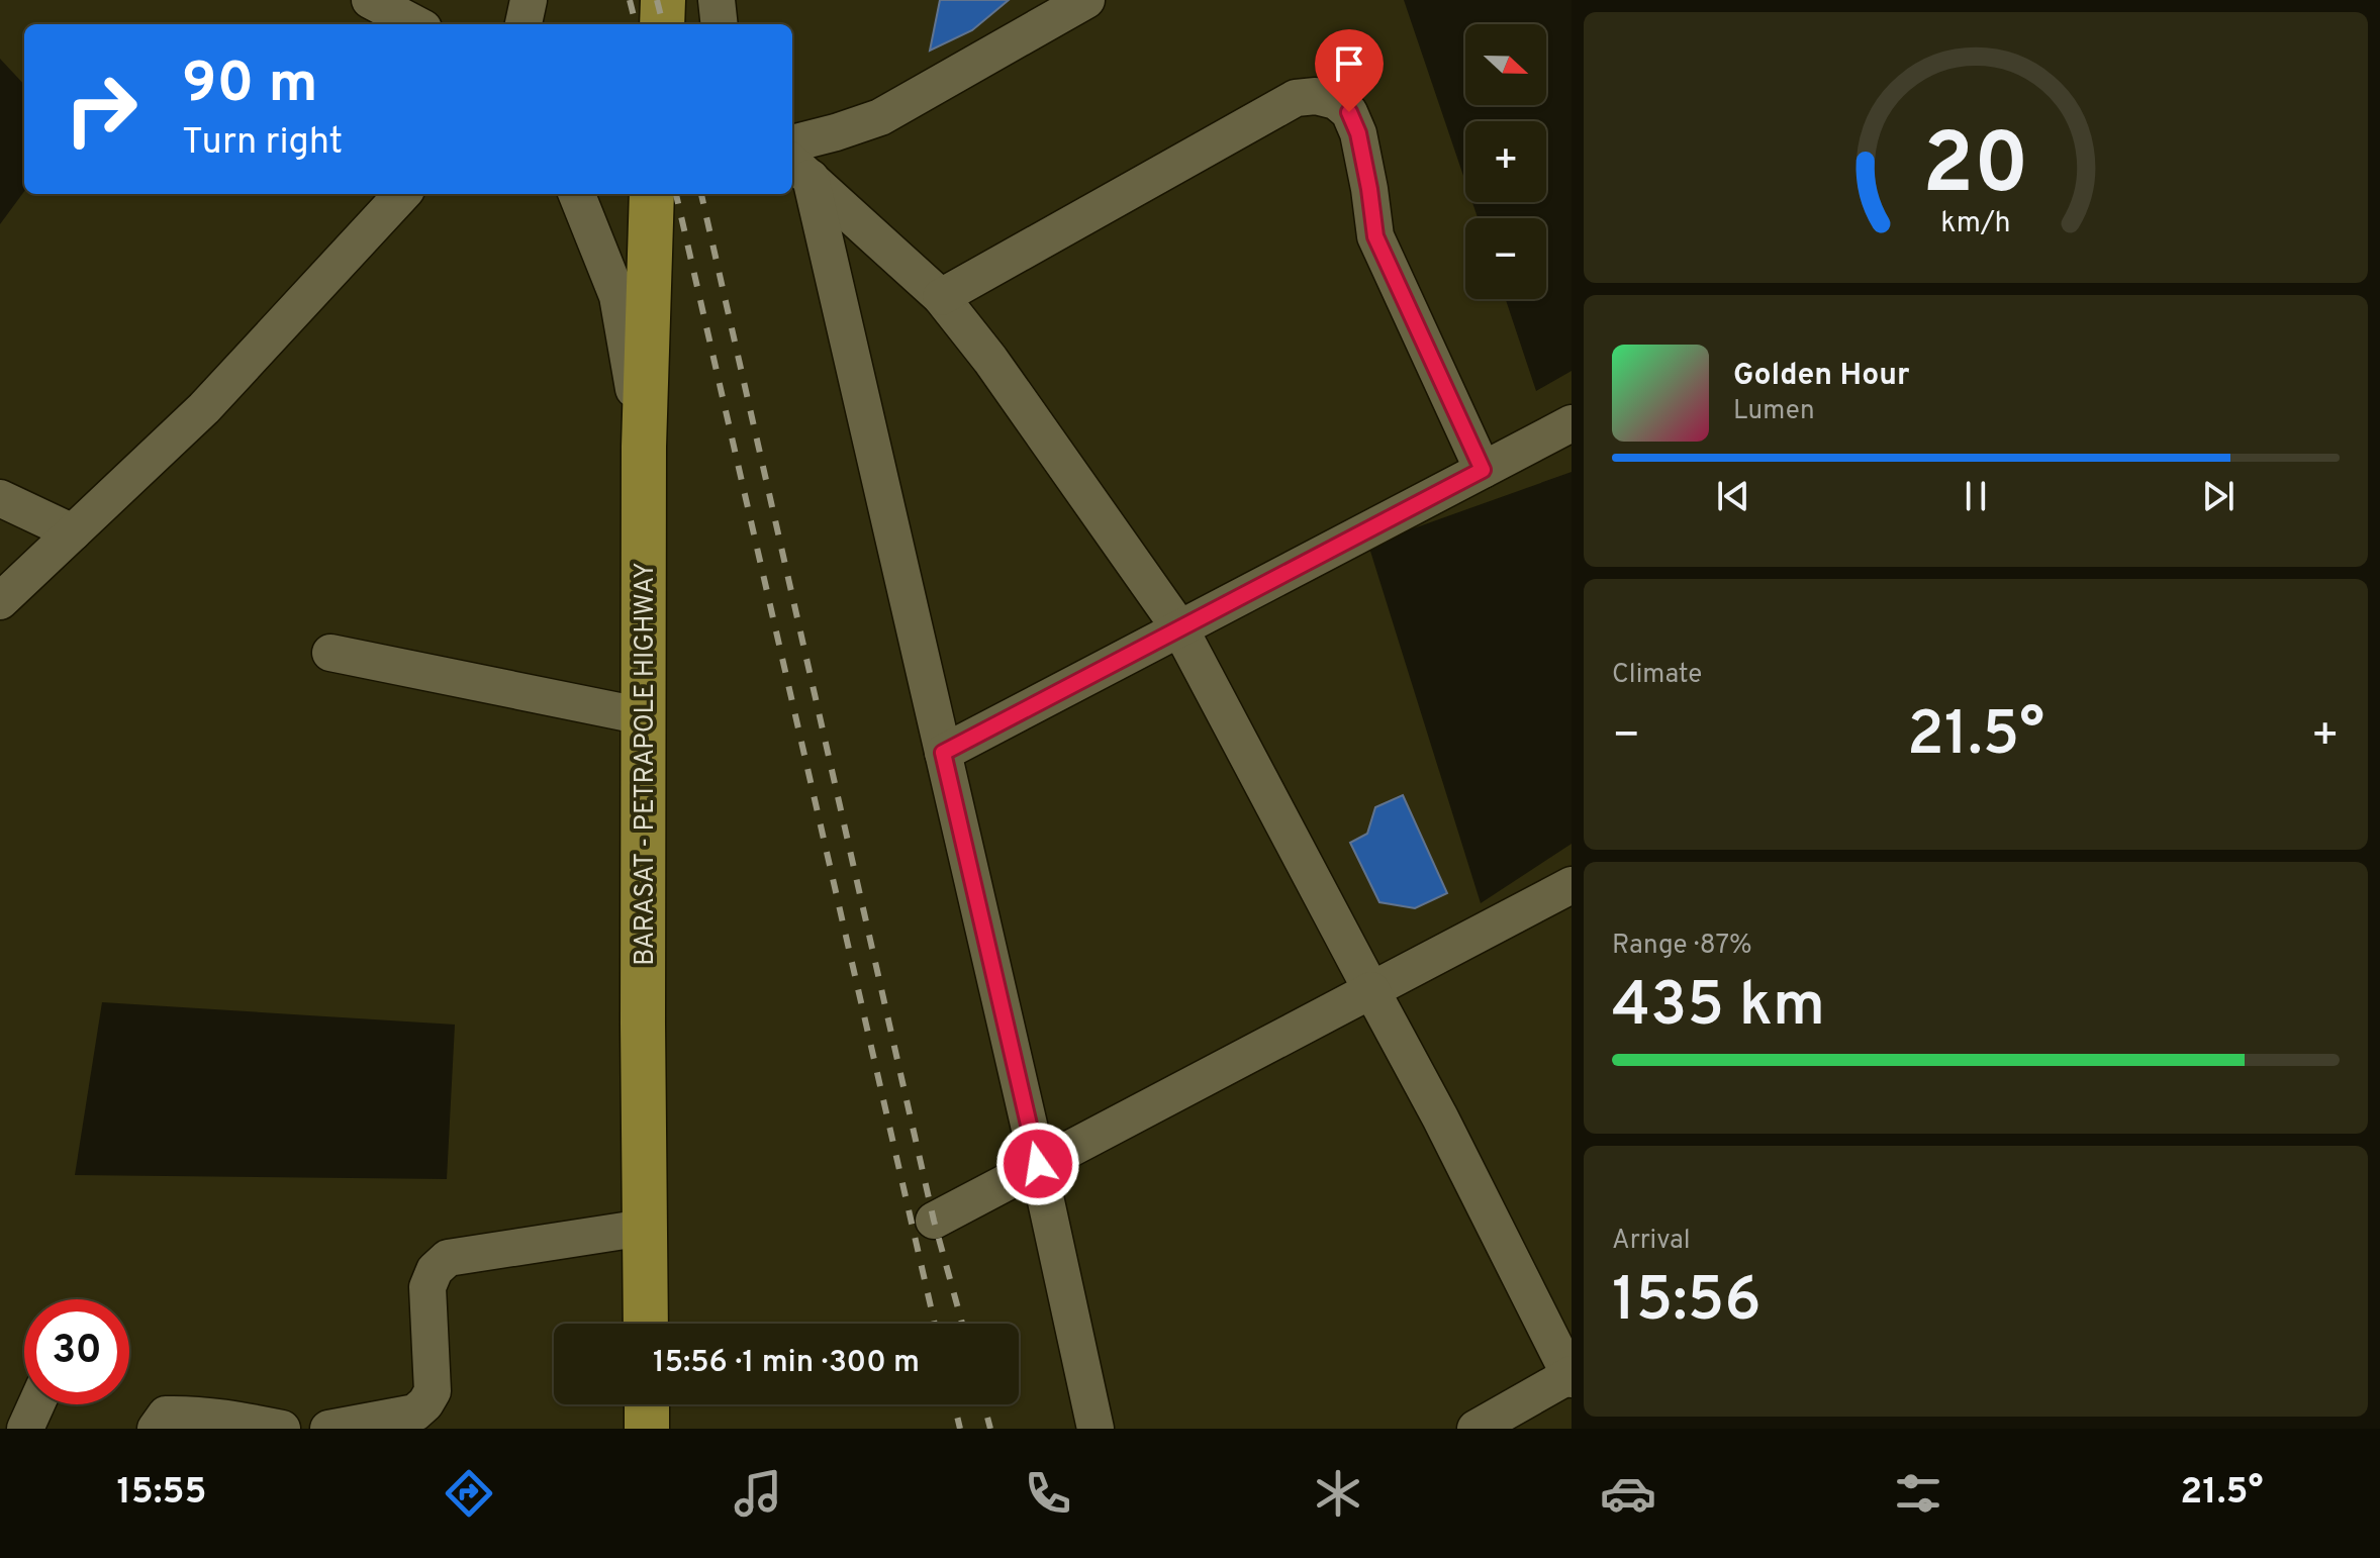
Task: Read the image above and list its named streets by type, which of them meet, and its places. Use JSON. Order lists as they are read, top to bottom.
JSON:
{
  "streets": {
    "highway": ["BARASAT - PETRAPOLE HIGHWAY"]
  },
  "north": "right",
  "page": {
    "map_buttons": ["+", "−"],
    "turn": ["90 m", "Turn right"],
    "song": ["Golden Hour", "Lumen"],
    "tile": [
      "Climate",
      ["Range · 87%", "435 km"],
      ["Arrival", "15:56"]
    ],
    "heat": ["−", "21.5°", "+"],
    "limit": "30",
    "trip": "15:56 · 1 min · 300 m",
    "tabs": ["15:55", "21.5°"],
    "gauge": ["20", "km/h"]
  }
}
